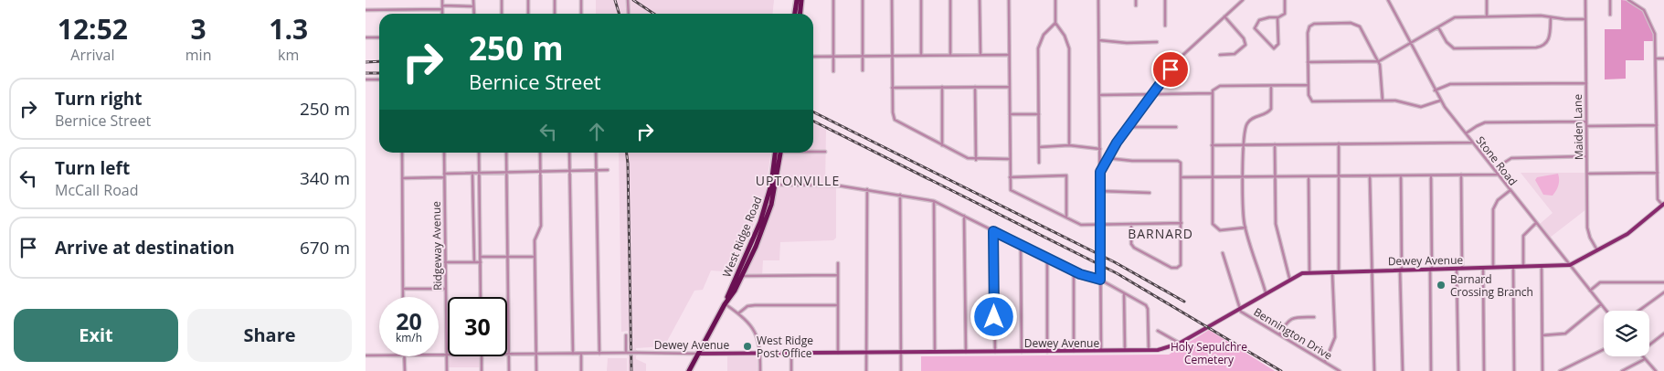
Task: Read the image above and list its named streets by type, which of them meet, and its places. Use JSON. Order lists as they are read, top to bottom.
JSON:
{
  "streets": {
    "highway": ["West Ridge Road"],
    "main road": ["Dewey Avenue"],
    "street": [
      "Maiden Lane",
      "Stone Road",
      "Ridgeway Avenue",
      "Bennington Drive"
    ]
  },
  "crossings": [
    ["Maiden Lane", "Dewey Avenue"],
    ["Stone Road", "Dewey Avenue"],
    ["West Ridge Road", "Dewey Avenue"],
    ["Ridgeway Avenue", "Dewey Avenue"],
    ["Dewey Avenue", "Bennington Drive"]
  ],
  "districts": ["UPTONVILLE", "BARNARD"],
  "parks": ["Holy Sepulchre Cemetery"],
  "places": ["Barnard Crossing Branch", "West Ridge Post Office"],
  "page": {
    "eta": [
      "12:52",
      "Arrival",
      "3",
      "min",
      "1.3",
      "km"
    ],
    "turn": ["250 m", "Bernice Street"],
    "list": [
      {
        "name": "Turn right",
        "note": "Bernice Street",
        "value": "250 m"
      },
      {
        "name": "Turn left",
        "note": "McCall Road",
        "value": "340 m"
      },
      {
        "name": "Arrive at destination",
        "value": "670 m"
      }
    ],
    "speed": "20 km/h",
    "limit": "30",
    "buttons": ["Exit", "Share"]
  }
}
